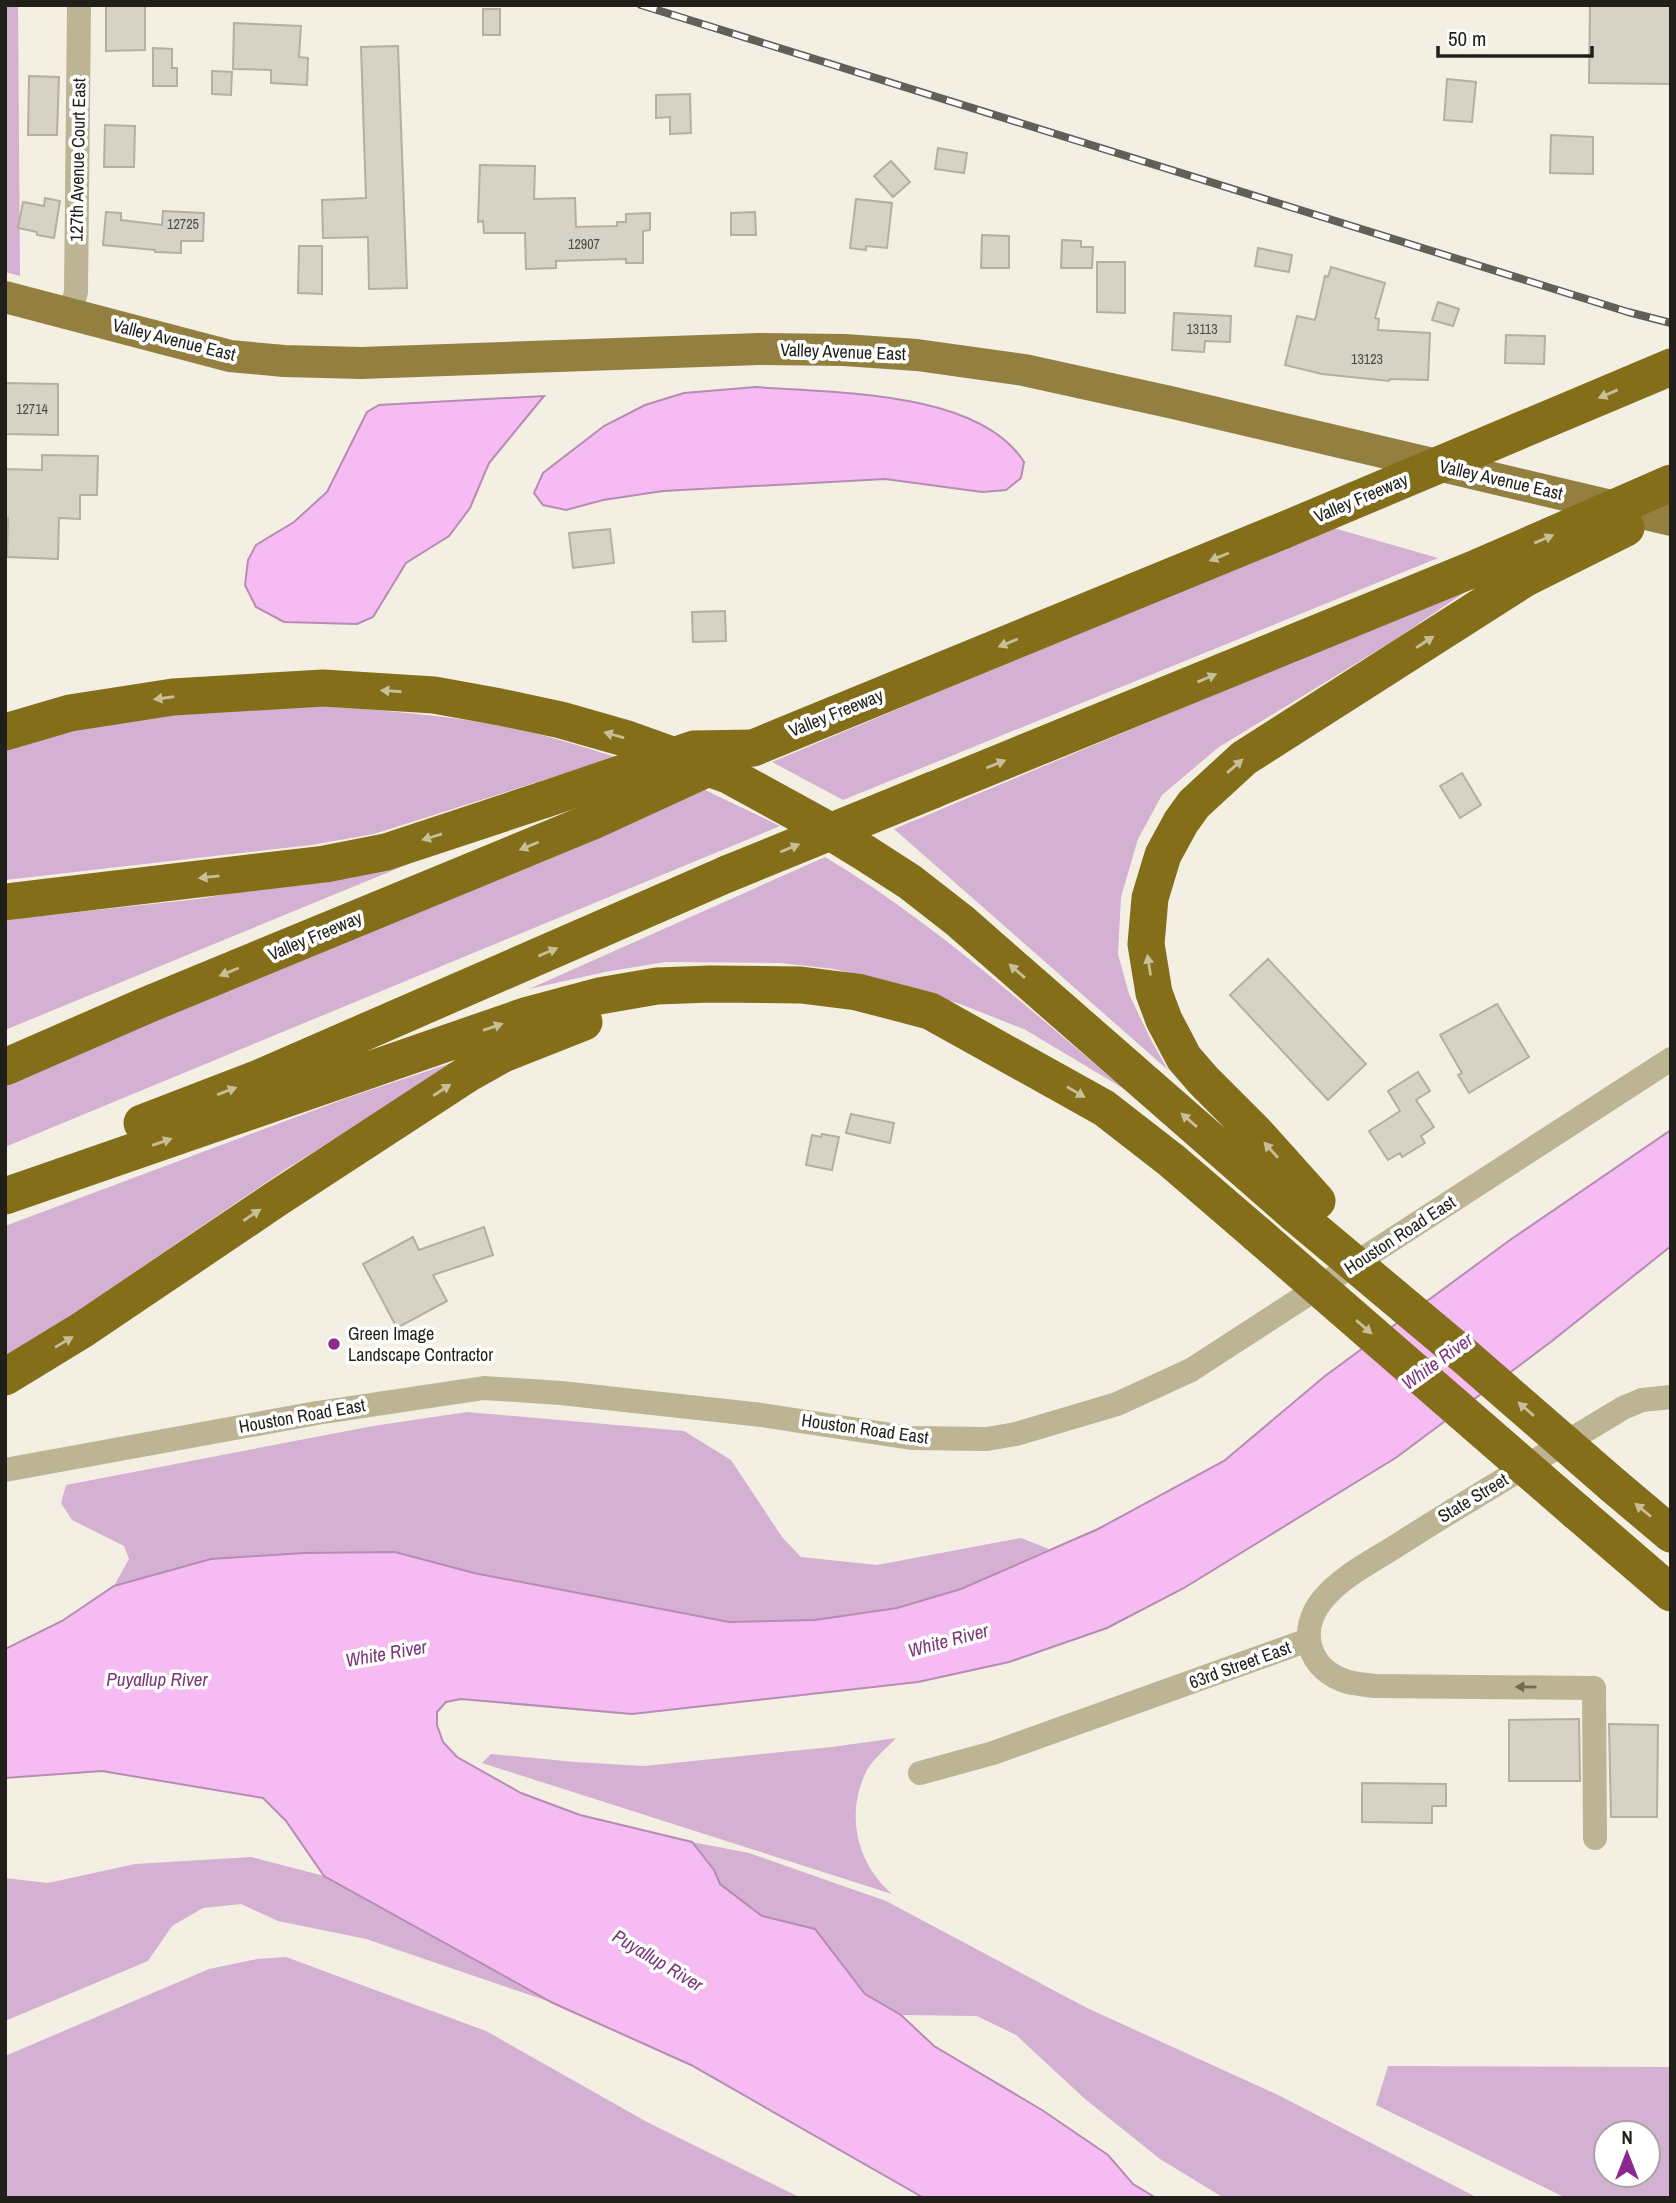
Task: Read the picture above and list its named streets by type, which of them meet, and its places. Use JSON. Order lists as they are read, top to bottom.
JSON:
{
  "streets": {
    "highway": ["Valley Freeway"],
    "main road": ["Valley Avenue East"],
    "street": [
      "127th Avenue Court East",
      "Houston Road East",
      "State Street",
      "63rd Street East"
    ]
  },
  "crossings": [
    ["127th Avenue Court East", "Valley Avenue East"],
    ["State Street", "63rd Street East"]
  ],
  "water": ["White River", "Puyallup River"],
  "places": ["Green Image Landscape Contractor"],
  "house_numbers": [
    "12725",
    "12907",
    "13113",
    "13123",
    "12714"
  ],
  "scale_bar": "50 m",
  "north": "top"
}
